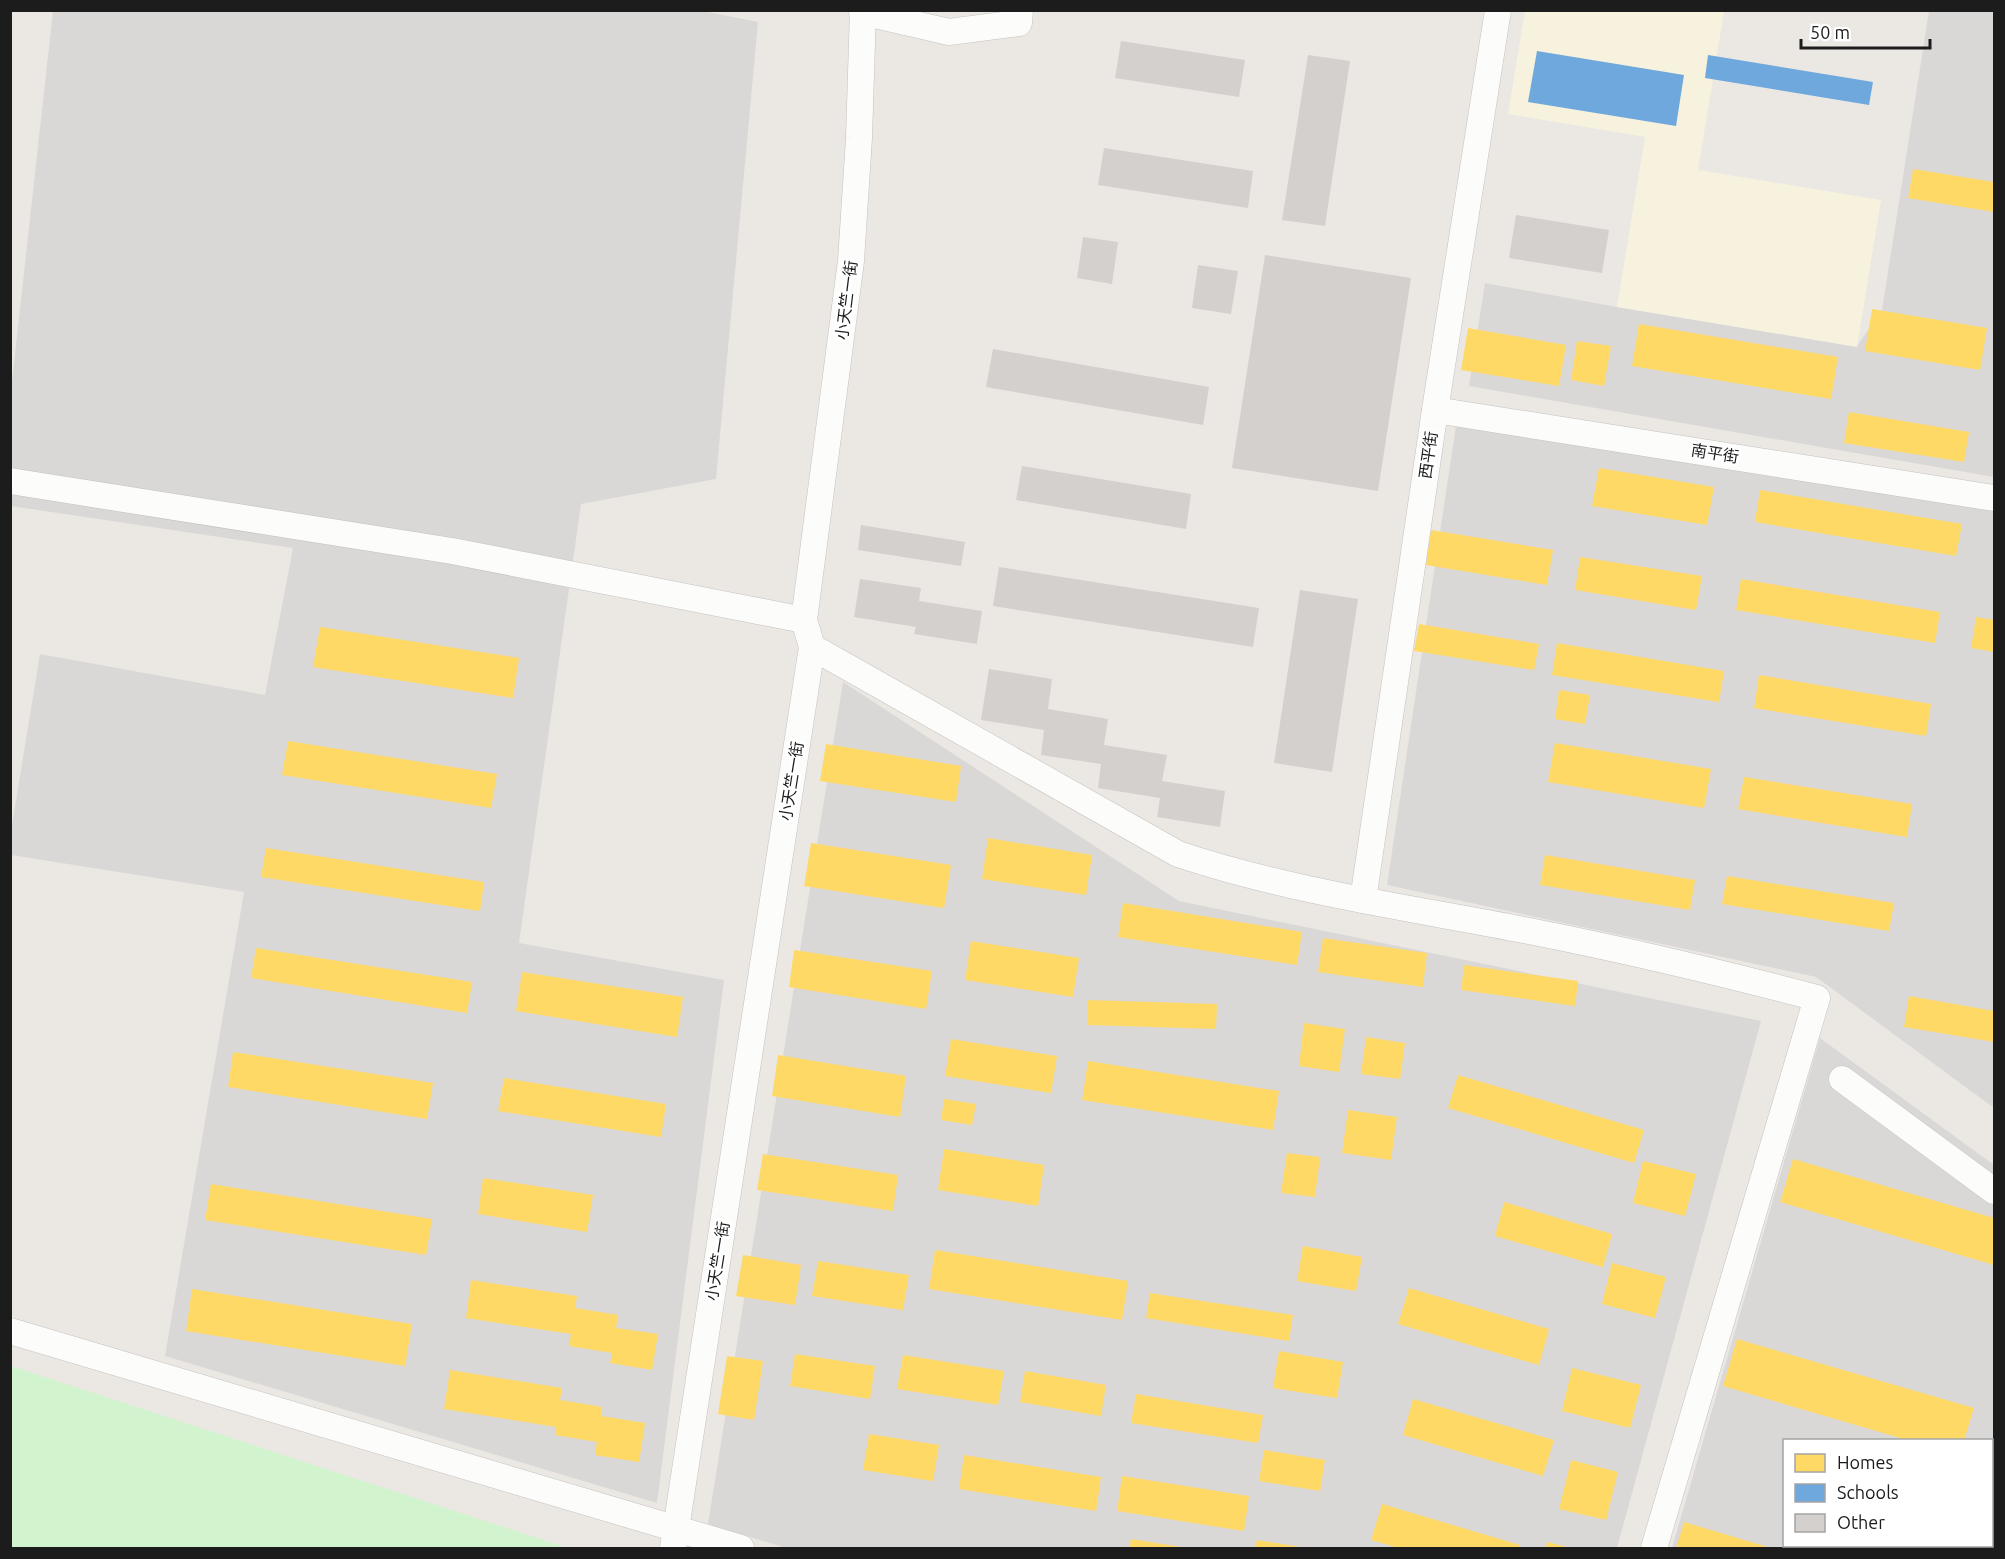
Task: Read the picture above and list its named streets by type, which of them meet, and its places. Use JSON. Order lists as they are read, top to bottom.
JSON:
{
  "streets": {
    "street": ["小天竺一街", "南平街", "西平街"]
  },
  "crossings": [
    ["南平街", "西平街"]
  ],
  "legend": ["Homes", "Schools", "Other"],
  "scale_bar": "50 m"
}
